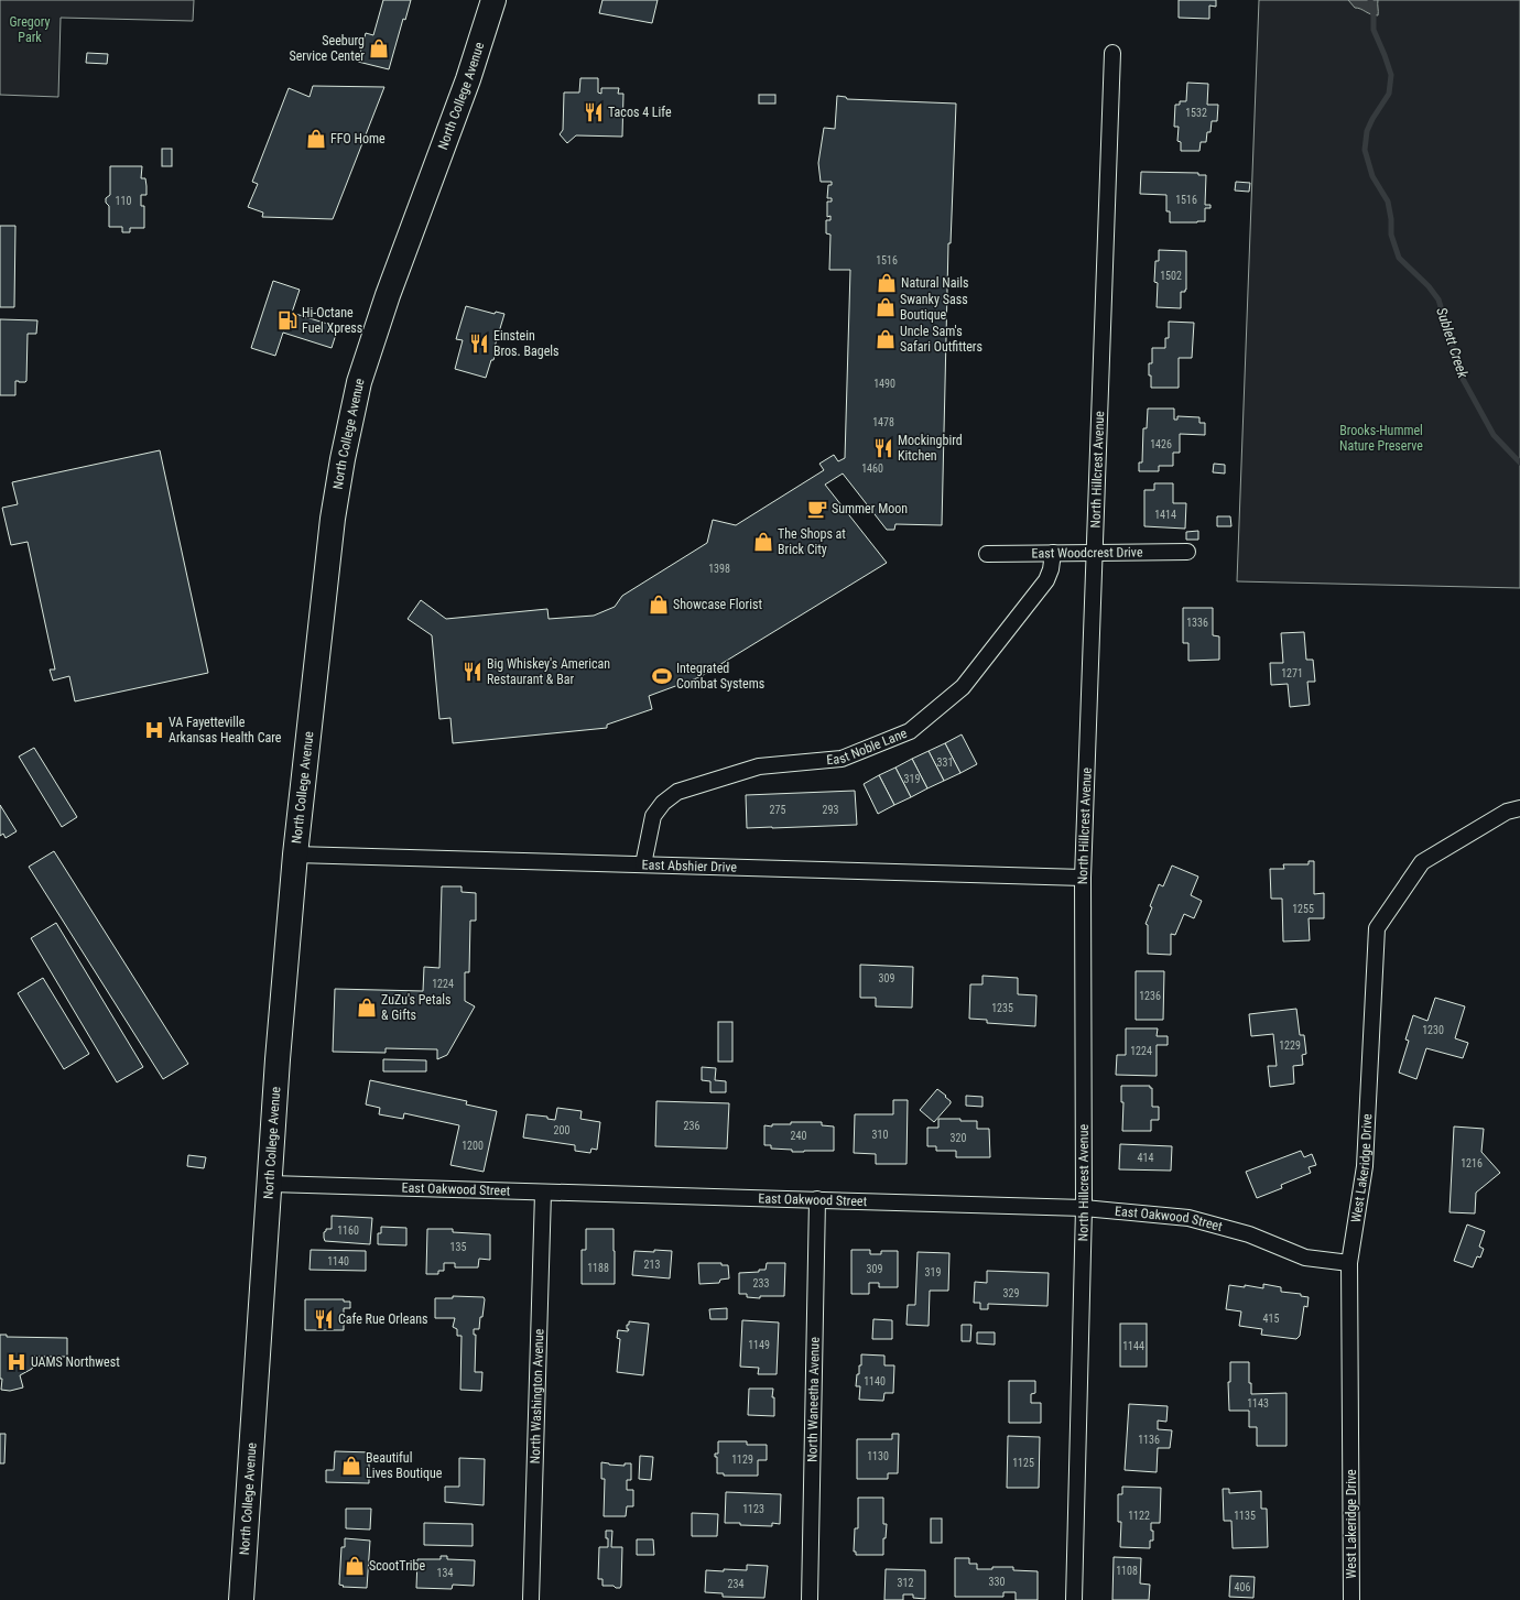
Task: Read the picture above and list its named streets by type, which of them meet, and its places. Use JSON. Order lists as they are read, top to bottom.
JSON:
{
  "streets": {
    "main road": ["North College Avenue"],
    "street": [
      "North Hillcrest Avenue",
      "East Woodcrest Drive",
      "East Noble Lane",
      "East Abshier Drive",
      "West Lakeridge Drive",
      "East Oakwood Street",
      "North Washington Avenue",
      "North Waneetha Avenue"
    ]
  },
  "crossings": [
    ["North College Avenue", "East Abshier Drive"],
    ["North College Avenue", "East Oakwood Street"],
    ["North Hillcrest Avenue", "East Woodcrest Drive"],
    ["North Hillcrest Avenue", "East Abshier Drive"],
    ["North Hillcrest Avenue", "East Oakwood Street"],
    ["East Woodcrest Drive", "East Noble Lane"],
    ["East Noble Lane", "East Abshier Drive"],
    ["West Lakeridge Drive", "East Oakwood Street"],
    ["East Oakwood Street", "North Washington Avenue"],
    ["East Oakwood Street", "North Waneetha Avenue"]
  ],
  "water": ["Sublett Creek"],
  "parks": ["Gregory Park", "Brooks-Hummel Nature Preserve"],
  "places": {
    "shop": [
      "Seeburg Service Center",
      "FFO Home",
      "Natural Nails",
      "Swanky Sass Boutique",
      "Uncle Sam's Safari Outfitters",
      "The Shops at Brick City",
      "Showcase Florist",
      "ZuZu's Petals & Gifts",
      "Beautiful Lives Boutique",
      "ScootTribe"
    ],
    "restaurant": [
      "Tacos 4 Life",
      "Einstein Bros. Bagels",
      "Mockingbird Kitchen",
      "Big Whiskey's American Restaurant & Bar",
      "Cafe Rue Orleans"
    ],
    "fuel station": ["Hi-Octane Fuel Xpress"],
    "cafe": ["Summer Moon"],
    "sports": ["Integrated Combat Systems"],
    "hospital": ["VA Fayetteville Arkansas Health Care", "UAMS Northwest"]
  },
  "house_numbers": [
    "1532",
    "1516",
    "110",
    "1516",
    "1502",
    "1490",
    "1478",
    "1426",
    "1460",
    "1414",
    "1398",
    "1336",
    "1271",
    "331",
    "319",
    "275",
    "293",
    "1255",
    "309",
    "1224",
    "1236",
    "1235",
    "1230",
    "1229",
    "1224",
    "236",
    "200",
    "310",
    "240",
    "320",
    "1200",
    "414",
    "1216",
    "1160",
    "135",
    "1140",
    "213",
    "1188",
    "309",
    "319",
    "233",
    "329",
    "415",
    "1149",
    "1144",
    "1140",
    "1143",
    "1136",
    "1130",
    "1129",
    "1125",
    "1123",
    "1122",
    "1135",
    "1108",
    "134",
    "330",
    "312",
    "234",
    "406"
  ]
}
